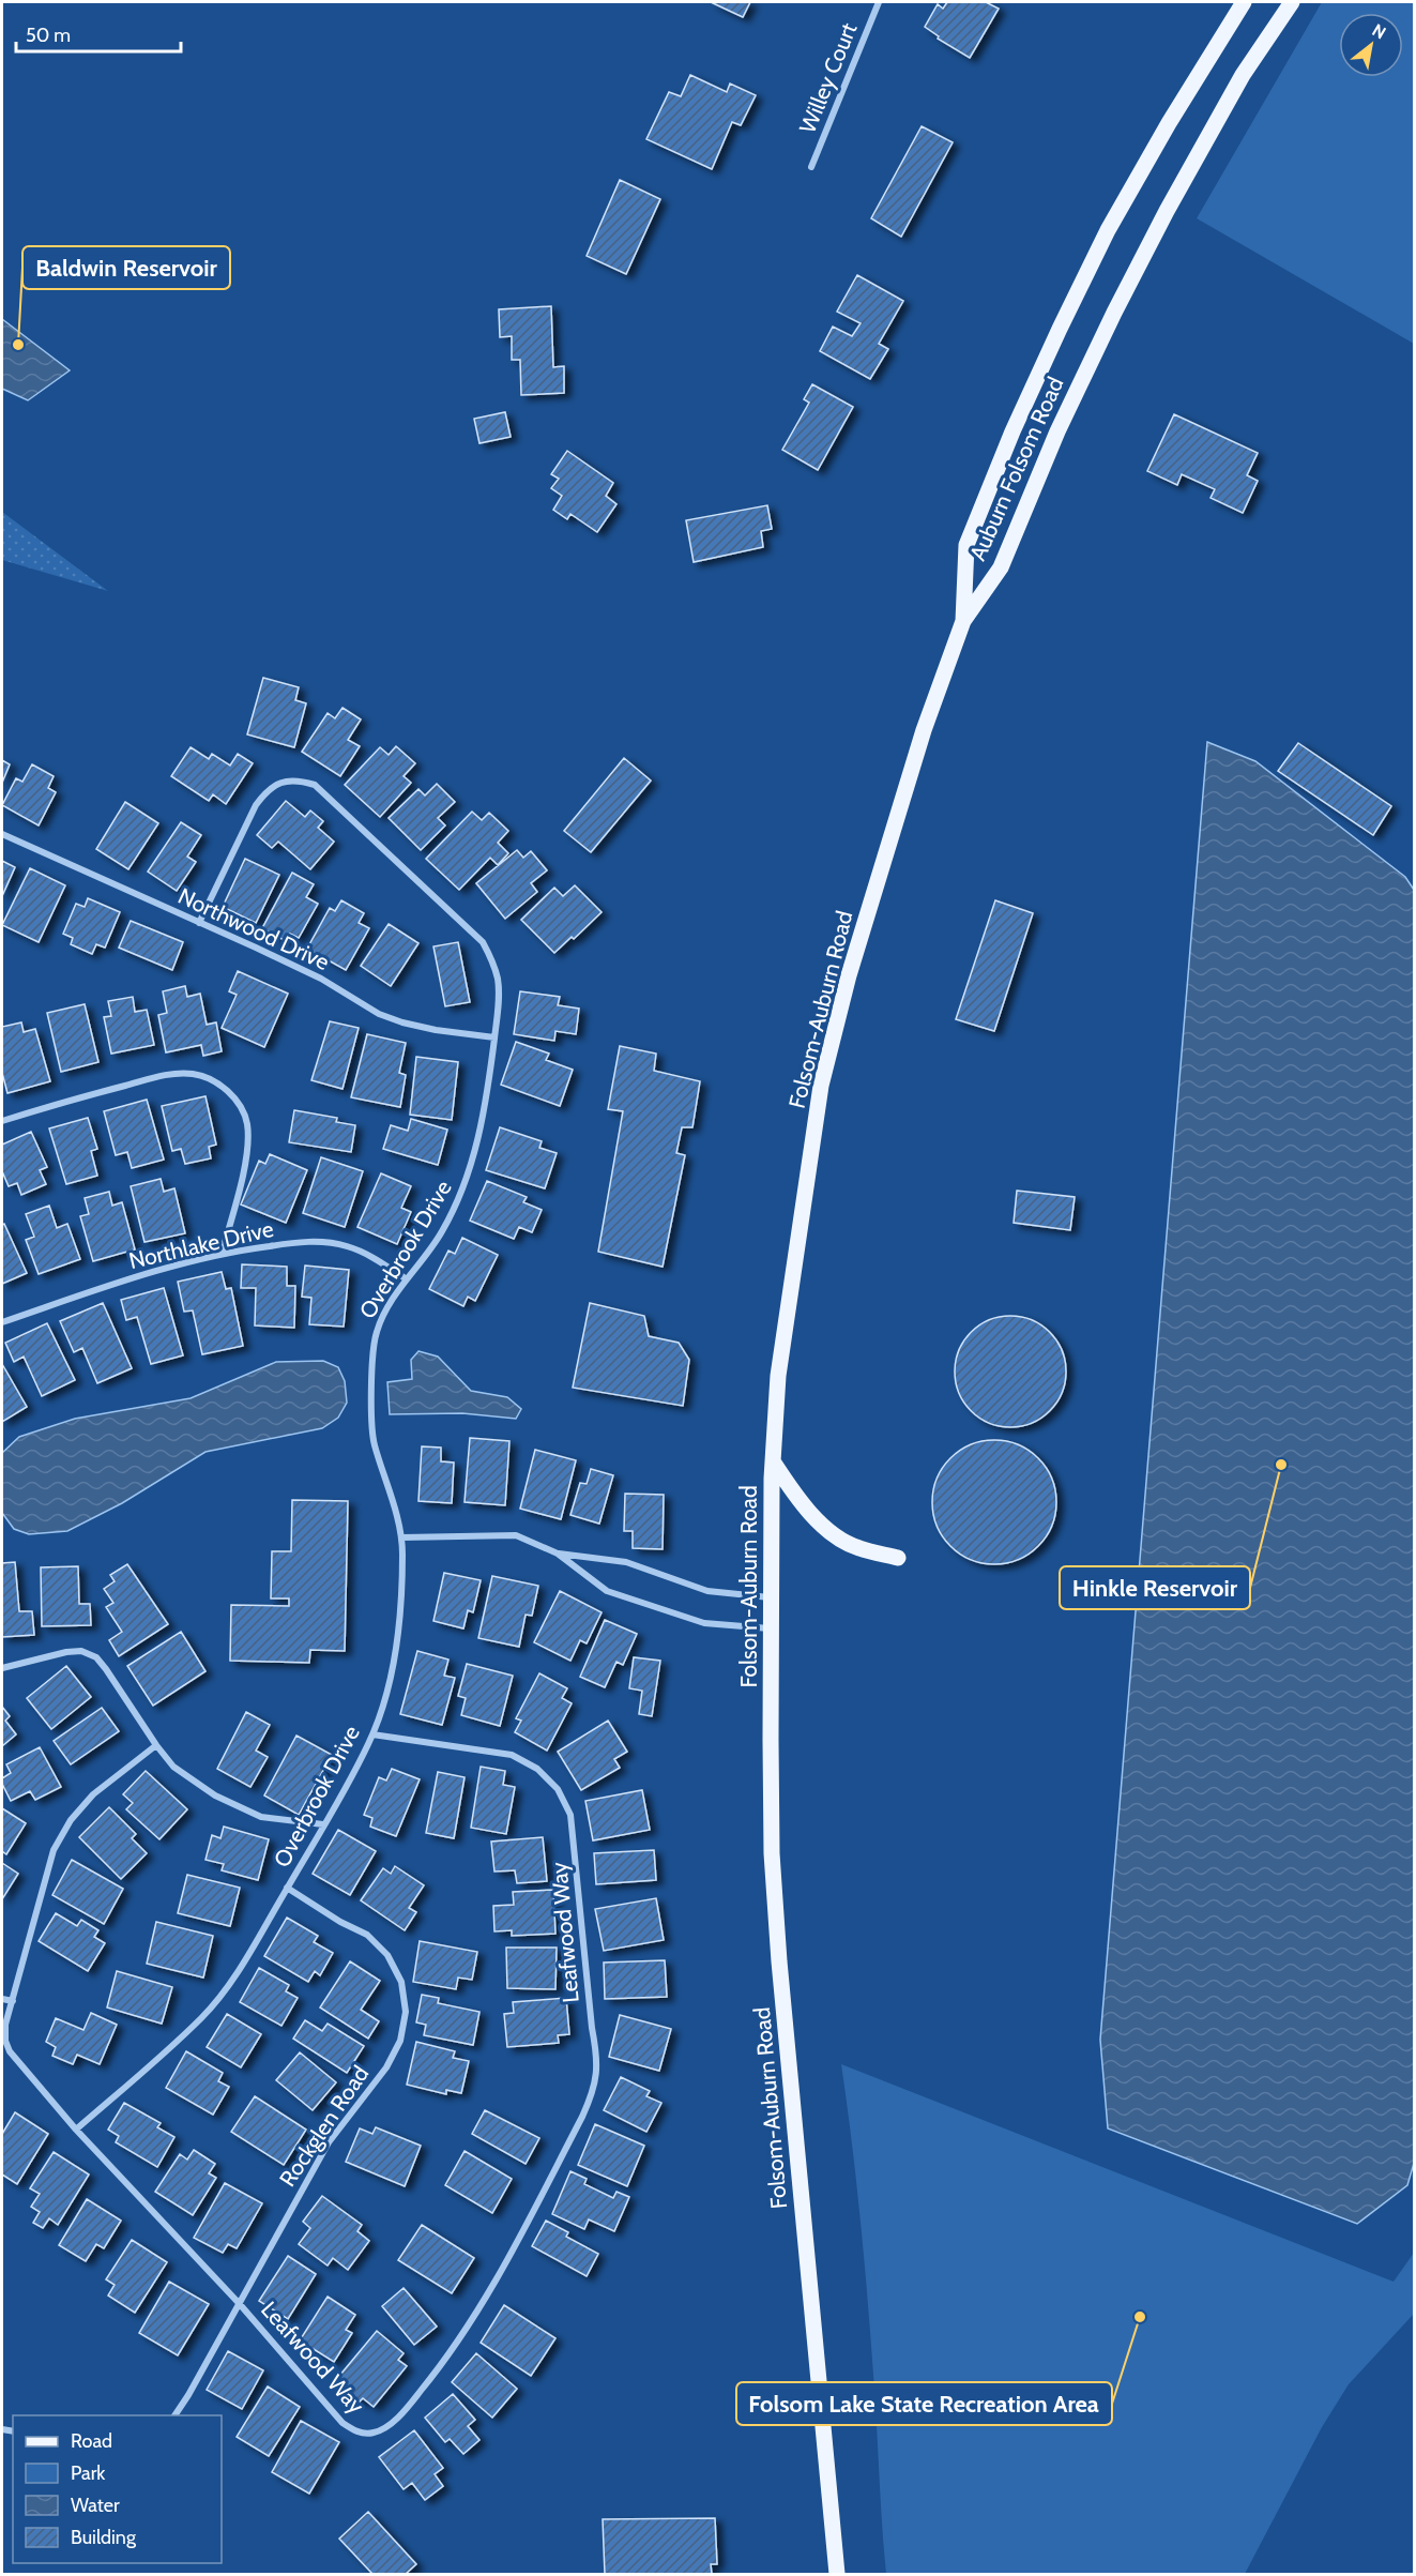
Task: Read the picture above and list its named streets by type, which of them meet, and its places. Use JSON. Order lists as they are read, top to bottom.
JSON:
{
  "streets": {
    "main road": ["Auburn Folsom Road", "Folsom-Auburn Road"],
    "street": [
      "Willey Court",
      "Northwood Drive",
      "Northlake Drive",
      "Overbrook Drive",
      "Leafwood Way",
      "Rockglen Road"
    ]
  },
  "crossings": [
    ["Auburn Folsom Road", "Folsom-Auburn Road"],
    ["Northwood Drive", "Overbrook Drive"],
    ["Northlake Drive", "Overbrook Drive"],
    ["Overbrook Drive", "Leafwood Way"],
    ["Overbrook Drive", "Rockglen Road"],
    ["Leafwood Way", "Rockglen Road"]
  ],
  "places": ["Baldwin Reservoir", "Hinkle Reservoir", "Folsom Lake State Recreation Area"],
  "legend": [
    "Road",
    "Park",
    "Water",
    "Building"
  ],
  "scale_bar": "50 m",
  "north": "top right"
}
